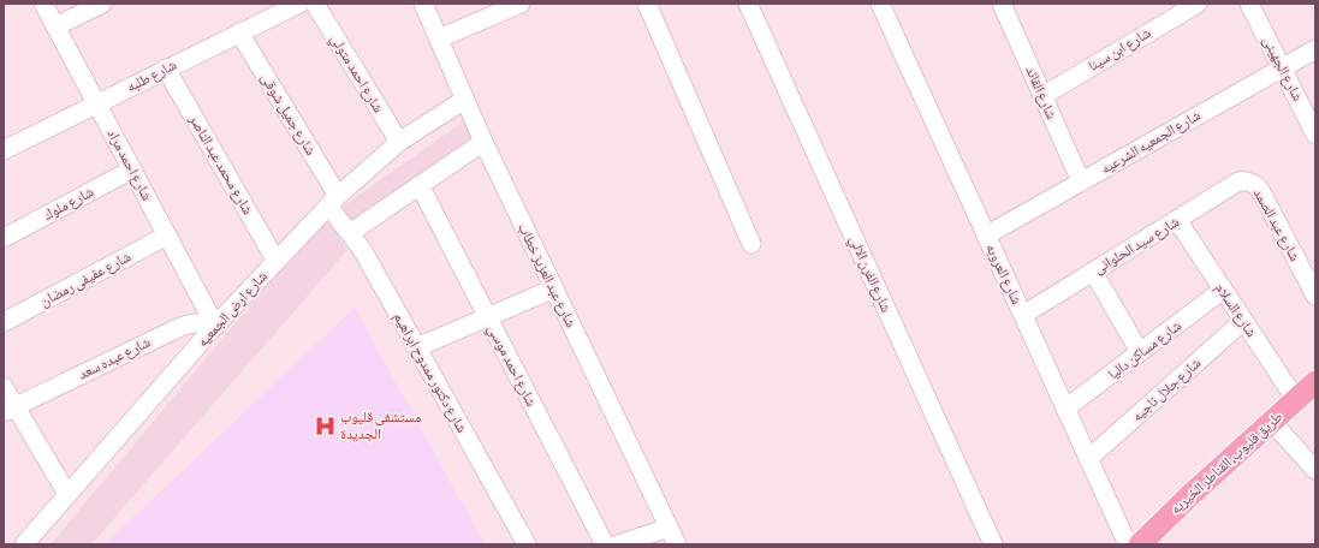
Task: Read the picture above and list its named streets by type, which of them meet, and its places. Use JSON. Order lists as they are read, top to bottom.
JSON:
{
  "streets": {
    "main road": ["طريق قليوب, القناطر الخيريه"],
    "street": [
      "شارع ابن سينا",
      "شارع الجهينى",
      "شارع احمد متولي",
      "شارع طلبه",
      "شارع القائد",
      "شارع جميل شوقى",
      "شارع الجمعيه الشرعيه",
      "شارع احمد مراد",
      "شارع محمد عبد الناصر",
      "شارع ملوك",
      "شارع عبد الصمد",
      "شارع سيد الحلوانى",
      "شارع الفرن الالي",
      "شارع العروبه",
      "شارع عبد العزيز خطاب",
      "شارع عفيفى رمضان",
      "شارع ارض الجمعيه",
      "شارع السلام",
      "شارع مساكن داليا",
      "شارع عبده سعد",
      "شارع احمد موسي",
      "شارع دكتور ممدوح ابراهيم",
      "شارع جلال ناجيه"
    ]
  },
  "crossings": [
    ["شارع ابن سينا", "شارع القائد"],
    ["شارع الجهينى", "شارع الجمعيه الشرعيه"],
    ["شارع احمد متولي", "شارع ارض الجمعيه"],
    ["شارع طلبه", "شارع جميل شوقى"],
    ["شارع طلبه", "شارع احمد مراد"],
    ["شارع طلبه", "شارع محمد عبد الناصر"],
    ["شارع القائد", "شارع الجمعيه الشرعيه"],
    ["شارع جميل شوقى", "شارع ارض الجمعيه"],
    ["شارع جميل شوقى", "شارع دكتور ممدوح ابراهيم"],
    ["شارع الجمعيه الشرعيه", "شارع العروبه"],
    ["شارع احمد مراد", "شارع ملوك"],
    ["شارع احمد مراد", "شارع عفيفى رمضان"],
    ["شارع احمد مراد", "شارع ارض الجمعيه"],
    ["شارع احمد مراد", "شارع عبده سعد"],
    ["شارع محمد عبد الناصر", "شارع ارض الجمعيه"],
    ["شارع عبد الصمد", "شارع سيد الحلوانى"],
    ["شارع سيد الحلوانى", "شارع العروبه"],
    ["شارع سيد الحلوانى", "شارع السلام"],
    ["شارع العروبه", "شارع مساكن داليا"],
    ["شارع العروبه", "شارع جلال ناجيه"],
    ["شارع عبد العزيز خطاب", "شارع ارض الجمعيه"],
    ["شارع ارض الجمعيه", "شارع عبده سعد"],
    ["شارع ارض الجمعيه", "شارع دكتور ممدوح ابراهيم"],
    ["شارع السلام", "شارع مساكن داليا"],
    ["شارع السلام", "شارع جلال ناجيه"],
    ["شارع السلام", "طريق قليوب, القناطر الخيريه"]
  ],
  "places": {
    "hospital": ["مستشفى قليوب الجديدة"]
  }
}
